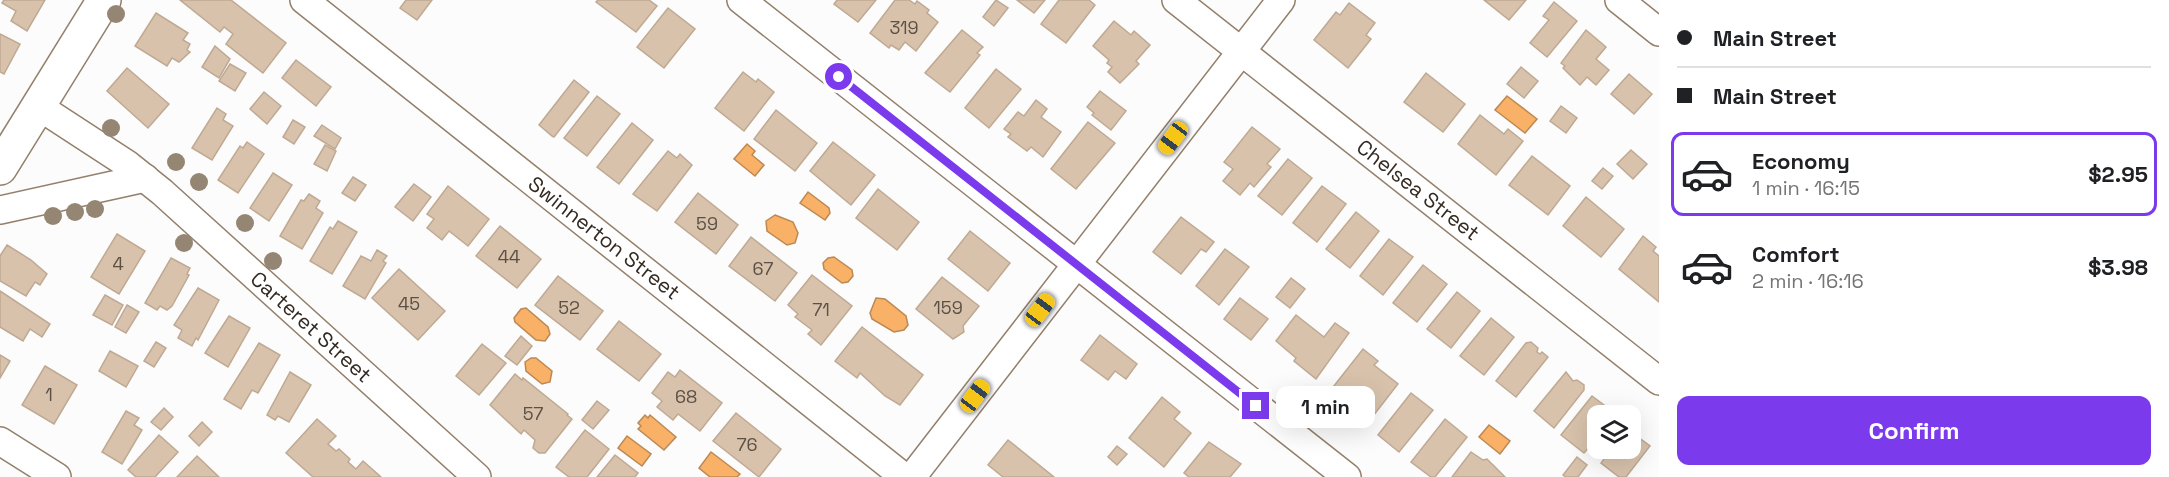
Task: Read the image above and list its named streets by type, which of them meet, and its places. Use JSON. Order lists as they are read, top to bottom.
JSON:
{
  "streets": {
    "street": ["Chelsea Street", "Swinnerton Street", "Carteret Street"]
  },
  "house_numbers": [
    "319",
    "59",
    "44",
    "4",
    "67",
    "45",
    "52",
    "159",
    "71",
    "1",
    "68",
    "57",
    "76"
  ],
  "page": {
    "banner": ["Main Street", "Main Street"],
    "list": [
      {
        "name": "Economy",
        "note": "1 min · 16:15",
        "value": "$2.95"
      },
      {
        "name": "Comfort",
        "note": "2 min · 16:16",
        "value": "$3.98"
      }
    ],
    "buttons": "Confirm",
    "bubble": "1 min"
  }
}
